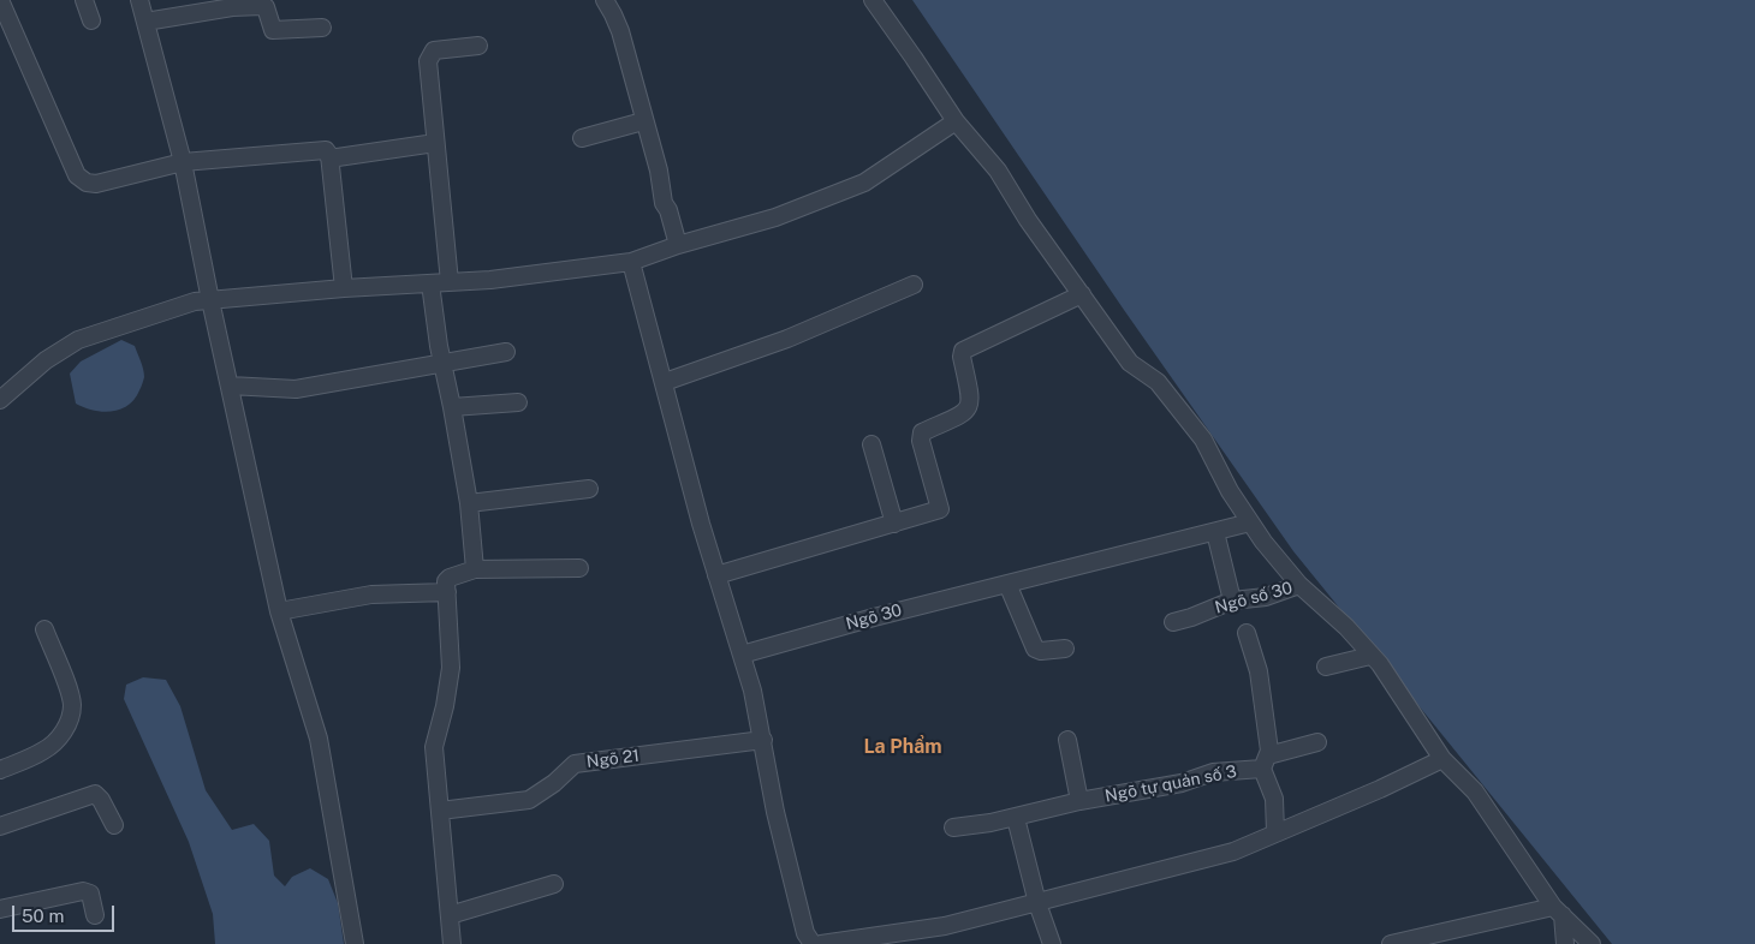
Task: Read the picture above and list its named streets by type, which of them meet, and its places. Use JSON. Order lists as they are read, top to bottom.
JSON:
{
  "streets": {
    "street": [
      "Ngõ số 30",
      "Ngõ 30",
      "Ngõ 21",
      "Ngõ tự quản số 3"
    ]
  },
  "districts": ["La Phẩm"],
  "scale_bar": "50 m"
}
